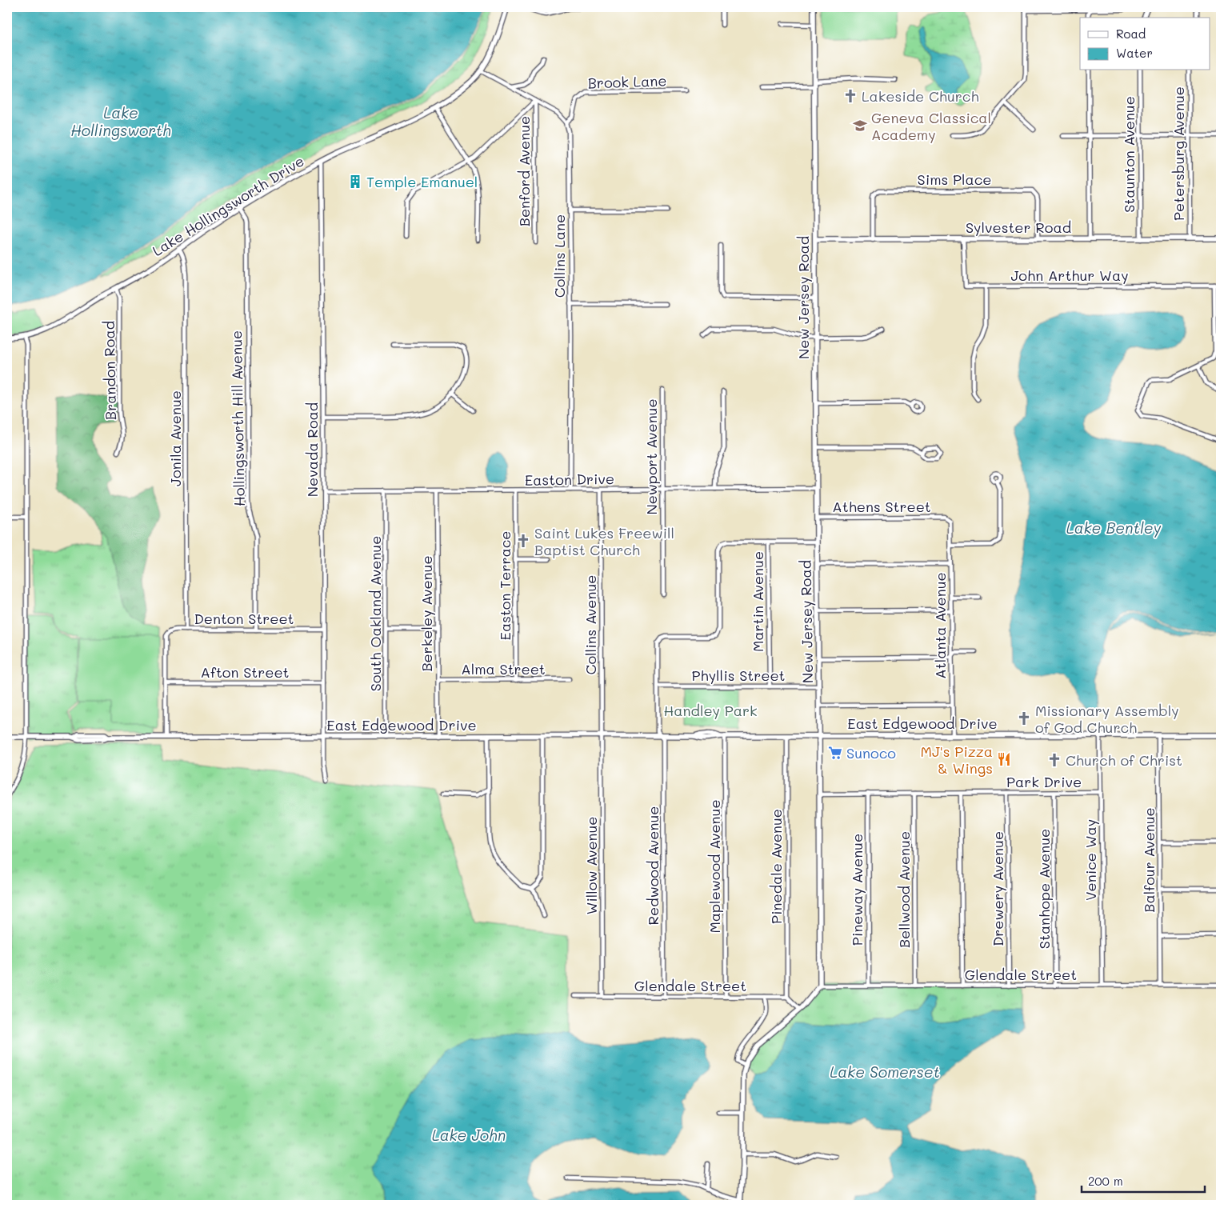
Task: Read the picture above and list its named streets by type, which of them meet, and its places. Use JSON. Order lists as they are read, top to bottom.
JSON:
{
  "streets": {
    "street": [
      "Brook Lane",
      "Petersburg Avenue",
      "Staunton Avenue",
      "Benford Avenue",
      "Sims Place",
      "Lake Hollingsworth Drive",
      "Sylvester Road",
      "Collins Lane",
      "John Arthur Way",
      "New Jersey Road",
      "Brandon Road",
      "Hollingsworth Hill Avenue",
      "Jonila Avenue",
      "Nevada Road",
      "Newport Avenue",
      "Easton Drive",
      "Athens Street",
      "Easton Terrace",
      "Martin Avenue",
      "South Oakland Avenue",
      "Berkeley Avenue",
      "Denton Street",
      "Collins Avenue",
      "Atlanta Avenue",
      "Alma Street",
      "Afton Street",
      "Phyllis Street",
      "East Edgewood Drive",
      "Park Drive",
      "Venice Way",
      "Balfour Avenue",
      "Willow Avenue",
      "Redwood Avenue",
      "Maplewood Avenue",
      "Pinedale Avenue",
      "Drewery Avenue",
      "Stanhope Avenue",
      "Pineway Avenue",
      "Bellwood Avenue",
      "Glendale Street"
    ]
  },
  "crossings": [
    ["Brook Lane", "Collins Lane"],
    ["Petersburg Avenue", "Sylvester Road"],
    ["Staunton Avenue", "Sylvester Road"],
    ["Sims Place", "Sylvester Road"],
    ["Lake Hollingsworth Drive", "Brandon Road"],
    ["Lake Hollingsworth Drive", "Hollingsworth Hill Avenue"],
    ["Lake Hollingsworth Drive", "Jonila Avenue"],
    ["Lake Hollingsworth Drive", "Nevada Road"],
    ["Sylvester Road", "John Arthur Way"],
    ["Sylvester Road", "New Jersey Road"],
    ["Collins Lane", "Easton Drive"],
    ["New Jersey Road", "Easton Drive"],
    ["New Jersey Road", "Athens Street"],
    ["New Jersey Road", "Phyllis Street"],
    ["New Jersey Road", "East Edgewood Drive"],
    ["New Jersey Road", "Park Drive"],
    ["New Jersey Road", "Glendale Street"],
    ["Hollingsworth Hill Avenue", "Denton Street"],
    ["Jonila Avenue", "Denton Street"],
    ["Nevada Road", "Easton Drive"],
    ["Nevada Road", "Denton Street"],
    ["Nevada Road", "Afton Street"],
    ["Nevada Road", "East Edgewood Drive"],
    ["Newport Avenue", "Easton Drive"],
    ["Easton Drive", "Easton Terrace"],
    ["Easton Drive", "South Oakland Avenue"],
    ["Easton Drive", "Berkeley Avenue"],
    ["Easton Drive", "Collins Avenue"],
    ["Athens Street", "Atlanta Avenue"],
    ["Easton Terrace", "Alma Street"],
    ["Martin Avenue", "Phyllis Street"],
    ["Martin Avenue", "Redwood Avenue"],
    ["South Oakland Avenue", "East Edgewood Drive"],
    ["Berkeley Avenue", "Alma Street"],
    ["Berkeley Avenue", "East Edgewood Drive"],
    ["Denton Street", "Afton Street"],
    ["Collins Avenue", "East Edgewood Drive"],
    ["Collins Avenue", "Willow Avenue"],
    ["Atlanta Avenue", "East Edgewood Drive"],
    ["Phyllis Street", "Redwood Avenue"],
    ["East Edgewood Drive", "Venice Way"],
    ["East Edgewood Drive", "Balfour Avenue"],
    ["East Edgewood Drive", "Willow Avenue"],
    ["East Edgewood Drive", "Redwood Avenue"],
    ["East Edgewood Drive", "Maplewood Avenue"],
    ["East Edgewood Drive", "Pinedale Avenue"],
    ["Park Drive", "Venice Way"],
    ["Park Drive", "Drewery Avenue"],
    ["Park Drive", "Stanhope Avenue"],
    ["Park Drive", "Pineway Avenue"],
    ["Park Drive", "Bellwood Avenue"],
    ["Venice Way", "Glendale Street"],
    ["Balfour Avenue", "Glendale Street"],
    ["Willow Avenue", "Glendale Street"],
    ["Redwood Avenue", "Glendale Street"],
    ["Maplewood Avenue", "Glendale Street"],
    ["Pinedale Avenue", "Glendale Street"],
    ["Drewery Avenue", "Glendale Street"],
    ["Stanhope Avenue", "Glendale Street"],
    ["Pineway Avenue", "Glendale Street"],
    ["Bellwood Avenue", "Glendale Street"]
  ],
  "water": [
    "Lake Hollingsworth",
    "Lake Bentley",
    "Lake Somerset",
    "Lake John"
  ],
  "parks": ["Handley Park"],
  "places": {
    "church": [
      "Lakeside Church",
      "Saint Lukes Freewill Baptist Church",
      "Missionary Assembly of God Church",
      "Church of Christ"
    ],
    "school or university": ["Geneva Classical Academy"],
    "building": ["Temple Emanuel"],
    "supermarket": ["Sunoco"],
    "restaurant": ["MJ's Pizza & Wings"]
  },
  "legend": ["Road", "Water"],
  "scale_bar": "200 m"
}
